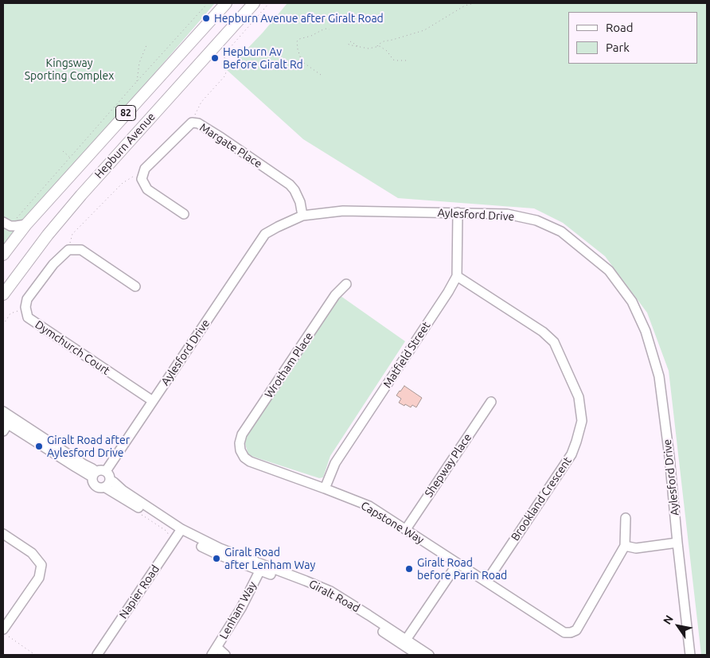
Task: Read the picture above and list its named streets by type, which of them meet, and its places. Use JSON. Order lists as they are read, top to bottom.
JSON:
{
  "streets": {
    "main road": ["82", "Hepburn Avenue"],
    "street": [
      "Margate Place",
      "Aylesford Drive",
      "Dymchurch Court",
      "Matfield Street",
      "Wrotham Place",
      "Shepway Place",
      "Brookland Crescent",
      "Capstone Way",
      "Napier Road",
      "Giralt Road",
      "Lenham Way"
    ]
  },
  "crossings": [
    ["Margate Place", "Aylesford Drive"],
    ["Aylesford Drive", "Dymchurch Court"],
    ["Aylesford Drive", "Matfield Street"],
    ["Aylesford Drive", "Giralt Road"],
    ["Matfield Street", "Brookland Crescent"],
    ["Matfield Street", "Capstone Way"],
    ["Wrotham Place", "Capstone Way"],
    ["Shepway Place", "Capstone Way"],
    ["Brookland Crescent", "Capstone Way"],
    ["Napier Road", "Giralt Road"],
    ["Giralt Road", "Lenham Way"]
  ],
  "parks": ["Kingsway Sporting Complex"],
  "places": [
    "Hepburn Avenue after Giralt Road",
    "Hepburn Av Before Giralt Rd",
    "Giralt Road after Aylesford Drive",
    "Giralt Road after Lenham Way",
    "Giralt Road before Parin Road"
  ],
  "legend": ["Road", "Park"],
  "north": "top left"
}
